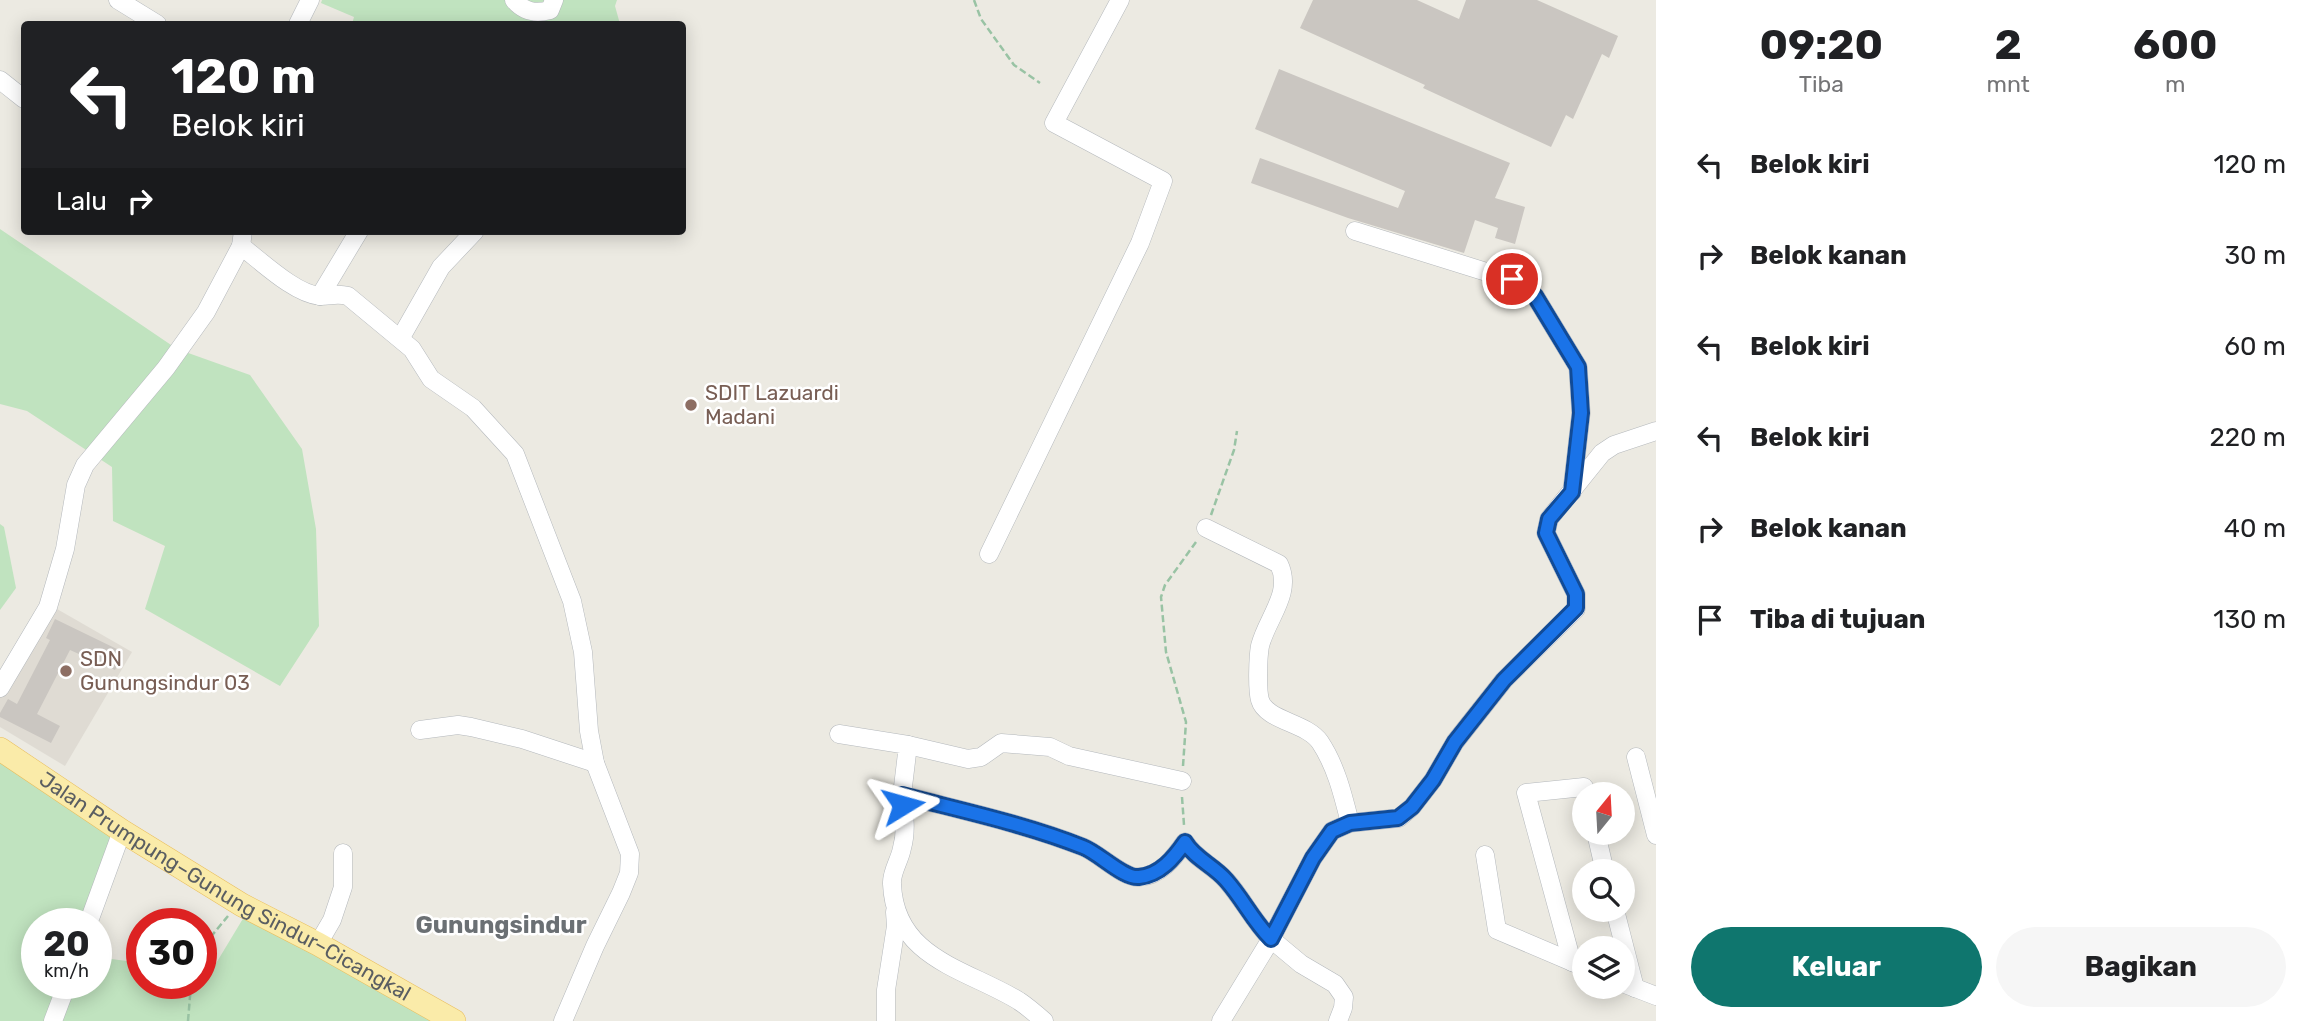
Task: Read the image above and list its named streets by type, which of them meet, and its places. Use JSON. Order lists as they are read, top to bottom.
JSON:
{
  "streets": {
    "main road": ["Jalan Prumpung–Gunung Sindur–Cicangkal"]
  },
  "districts": ["Gunungsindur"],
  "places": ["SDIT Lazuardi Madani", "SDN Gunungsindur 03"],
  "north": "top",
  "page": {
    "eta": [
      "09:20",
      "Tiba",
      "2",
      "mnt",
      "600",
      "m"
    ],
    "turn": ["120 m", "Belok kiri"],
    "list": [
      {
        "name": "Belok kiri",
        "value": "120 m"
      },
      {
        "name": "Belok kanan",
        "value": "30 m"
      },
      {
        "name": "Belok kiri",
        "value": "60 m"
      },
      {
        "name": "Belok kiri",
        "value": "220 m"
      },
      {
        "name": "Belok kanan",
        "value": "40 m"
      },
      {
        "name": "Tiba di tujuan",
        "value": "130 m"
      }
    ],
    "then": "Lalu",
    "speed": "20 km/h",
    "limit": "30",
    "buttons": ["Keluar", "Bagikan"]
  }
}
